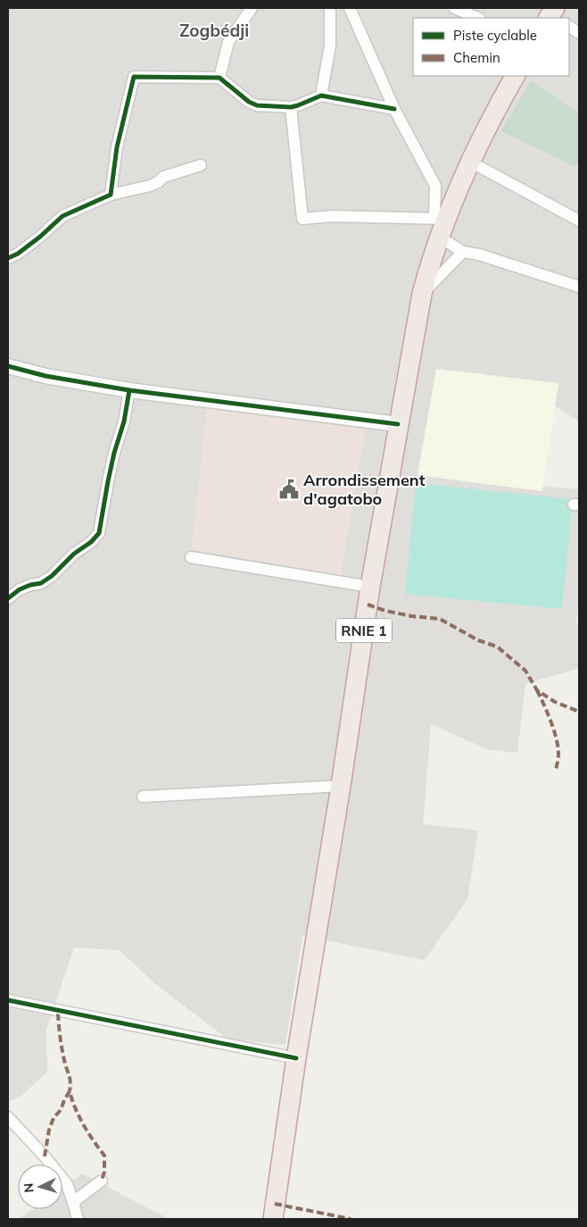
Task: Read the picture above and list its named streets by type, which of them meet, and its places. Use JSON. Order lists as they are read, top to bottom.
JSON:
{
  "streets": {
    "highway": ["RNIE 1"]
  },
  "districts": ["Zogbédji"],
  "places": {
    "public building": ["Arrondissement d'agatobo"]
  },
  "legend": ["Piste cyclable", "Chemin"],
  "north": "left"
}
